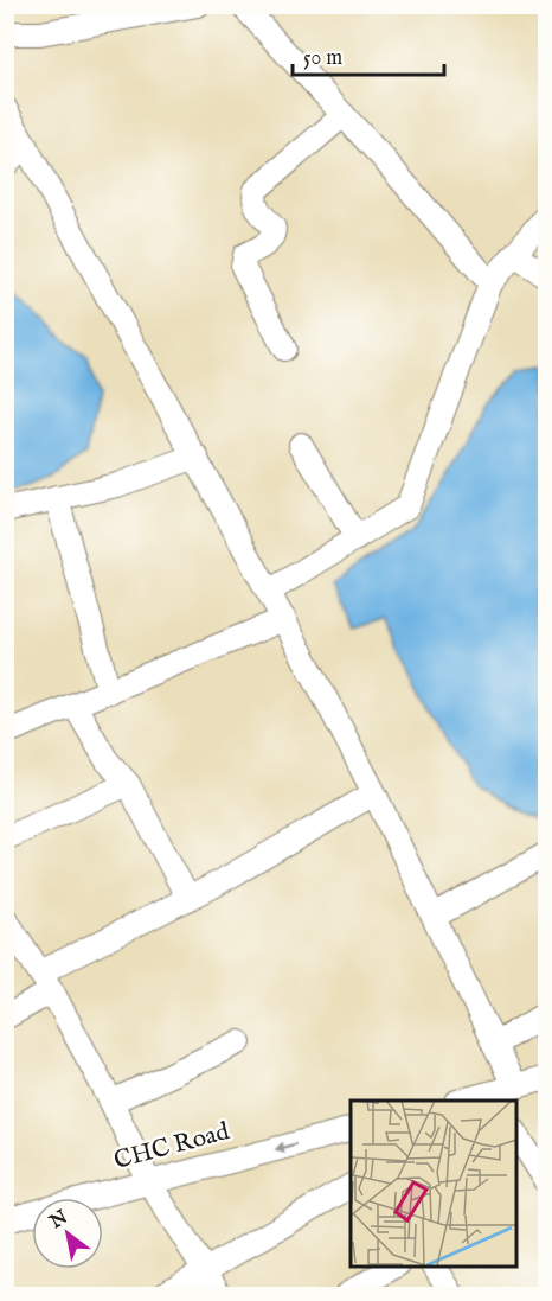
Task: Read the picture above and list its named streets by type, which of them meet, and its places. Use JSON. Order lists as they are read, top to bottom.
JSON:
{
  "streets": {
    "street": ["CHC Road"]
  },
  "scale_bar": "50 m",
  "north": "top left"
}
